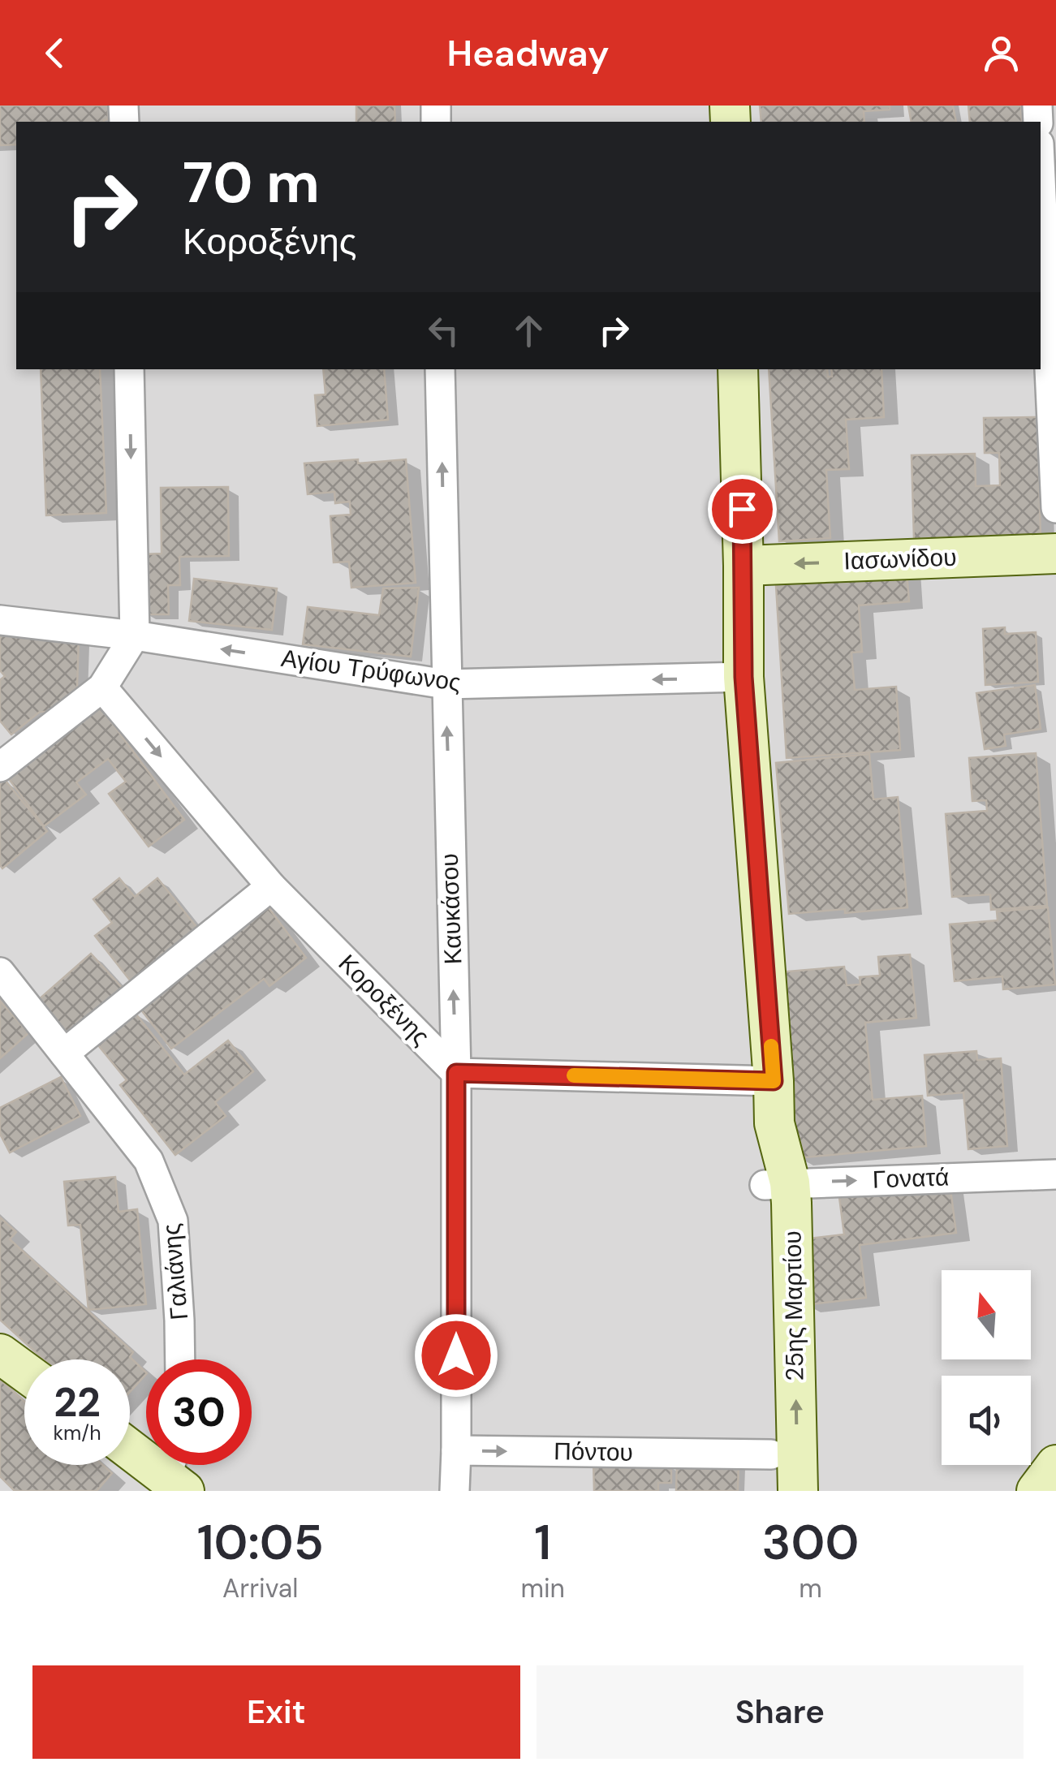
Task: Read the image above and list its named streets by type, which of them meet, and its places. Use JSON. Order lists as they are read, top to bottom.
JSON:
{
  "streets": {
    "main road": ["Ιασωνίδου", "25ης Μαρτίου"],
    "street": [
      "Αγίου Τρύφωνος",
      "Καυκάσου",
      "Κοροξένης",
      "Γονατά",
      "Γαλιάνης",
      "Πόντου"
    ]
  },
  "crossings": [
    ["Ιασωνίδου", "25ης Μαρτίου"],
    ["Αγίου Τρύφωνος", "Καυκάσου"],
    ["Αγίου Τρύφωνος", "25ης Μαρτίου"],
    ["Καυκάσου", "Κοροξένης"],
    ["Καυκάσου", "Πόντου"],
    ["Γονατά", "25ης Μαρτίου"],
    ["25ης Μαρτίου", "Πόντου"]
  ],
  "one_way": [
    "Ιασωνίδου",
    "Αγίου Τρύφωνος",
    "Καυκάσου",
    "Κοροξένης",
    "Γονατά",
    "Πόντου"
  ],
  "north": "top",
  "page": {
    "header": "Headway",
    "turn": ["70 m", "Κοροξένης"],
    "speed": "22 km/h",
    "limit": "30",
    "eta": [
      "10:05",
      "Arrival",
      "1",
      "min",
      "300",
      "m"
    ],
    "buttons": ["Exit", "Share"]
  }
}
